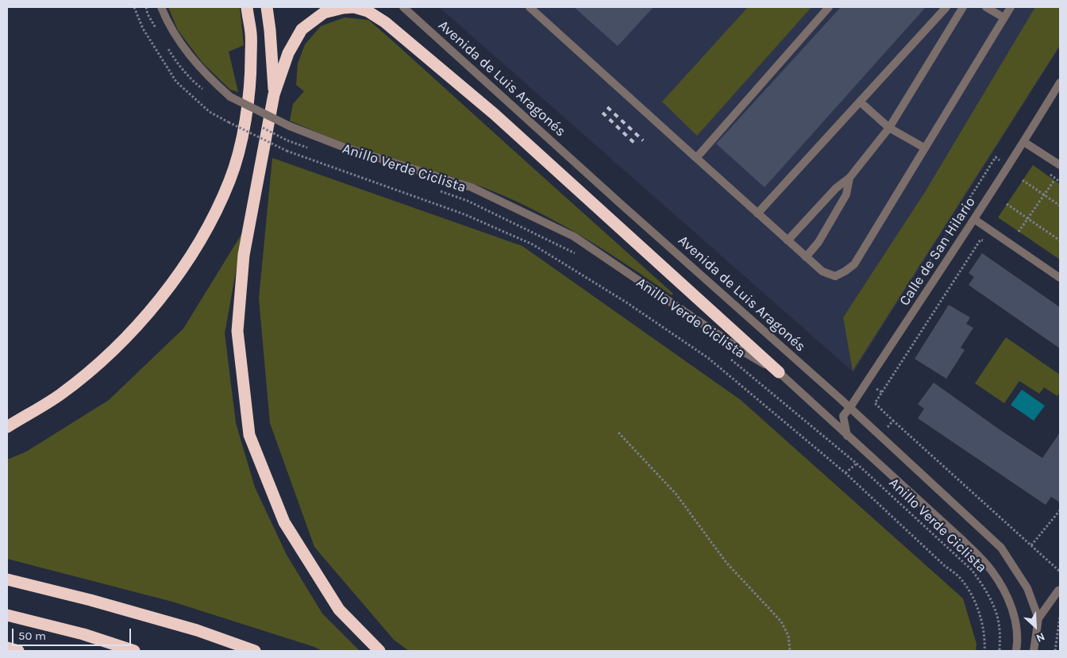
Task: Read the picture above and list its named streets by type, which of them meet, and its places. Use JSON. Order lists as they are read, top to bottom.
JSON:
{
  "streets": {
    "street": ["Avenida de Luis Aragonés", "Calle de San Hilario"],
    "path": ["Anillo Verde Ciclista"]
  },
  "crossings": [
    ["Avenida de Luis Aragonés", "Calle de San Hilario"]
  ],
  "scale_bar": "50 m",
  "north": "bottom right"
}
